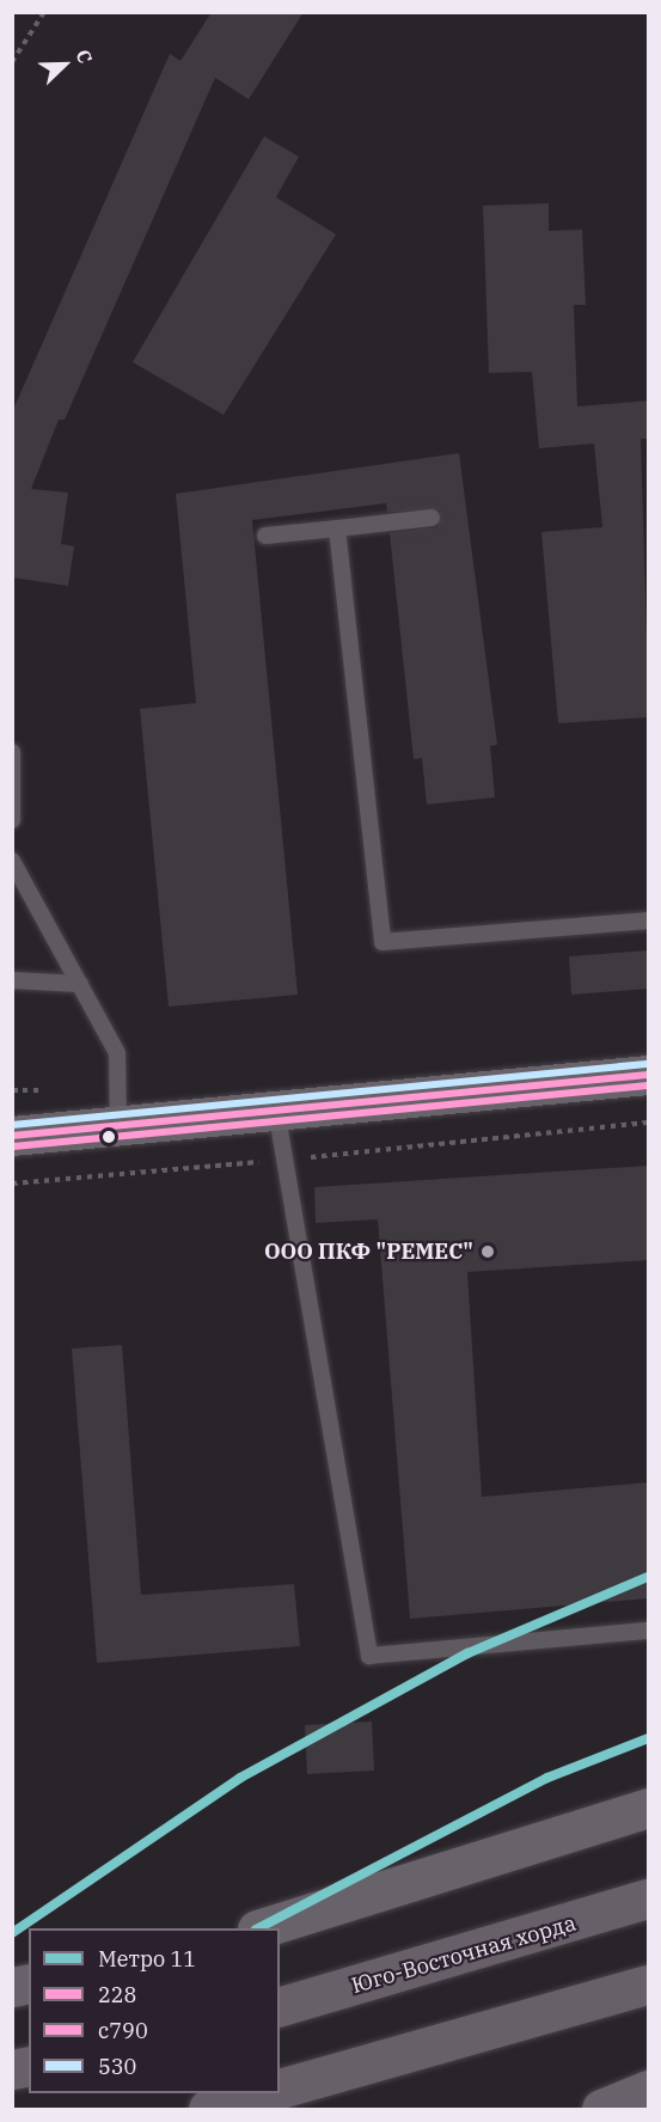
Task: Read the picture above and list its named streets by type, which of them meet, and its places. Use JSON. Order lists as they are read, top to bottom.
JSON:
{
  "streets": {
    "main road": ["Юго-Восточная хорда"]
  },
  "places": ["ООО ПКФ \"РЕМЕС\""],
  "lines": [
    "transit line 530",
    "transit line 228",
    "transit line с790",
    "metro line 11"
  ],
  "legend": [
    "Метро 11",
    "228",
    "с790",
    "530"
  ],
  "north": "top right"
}
